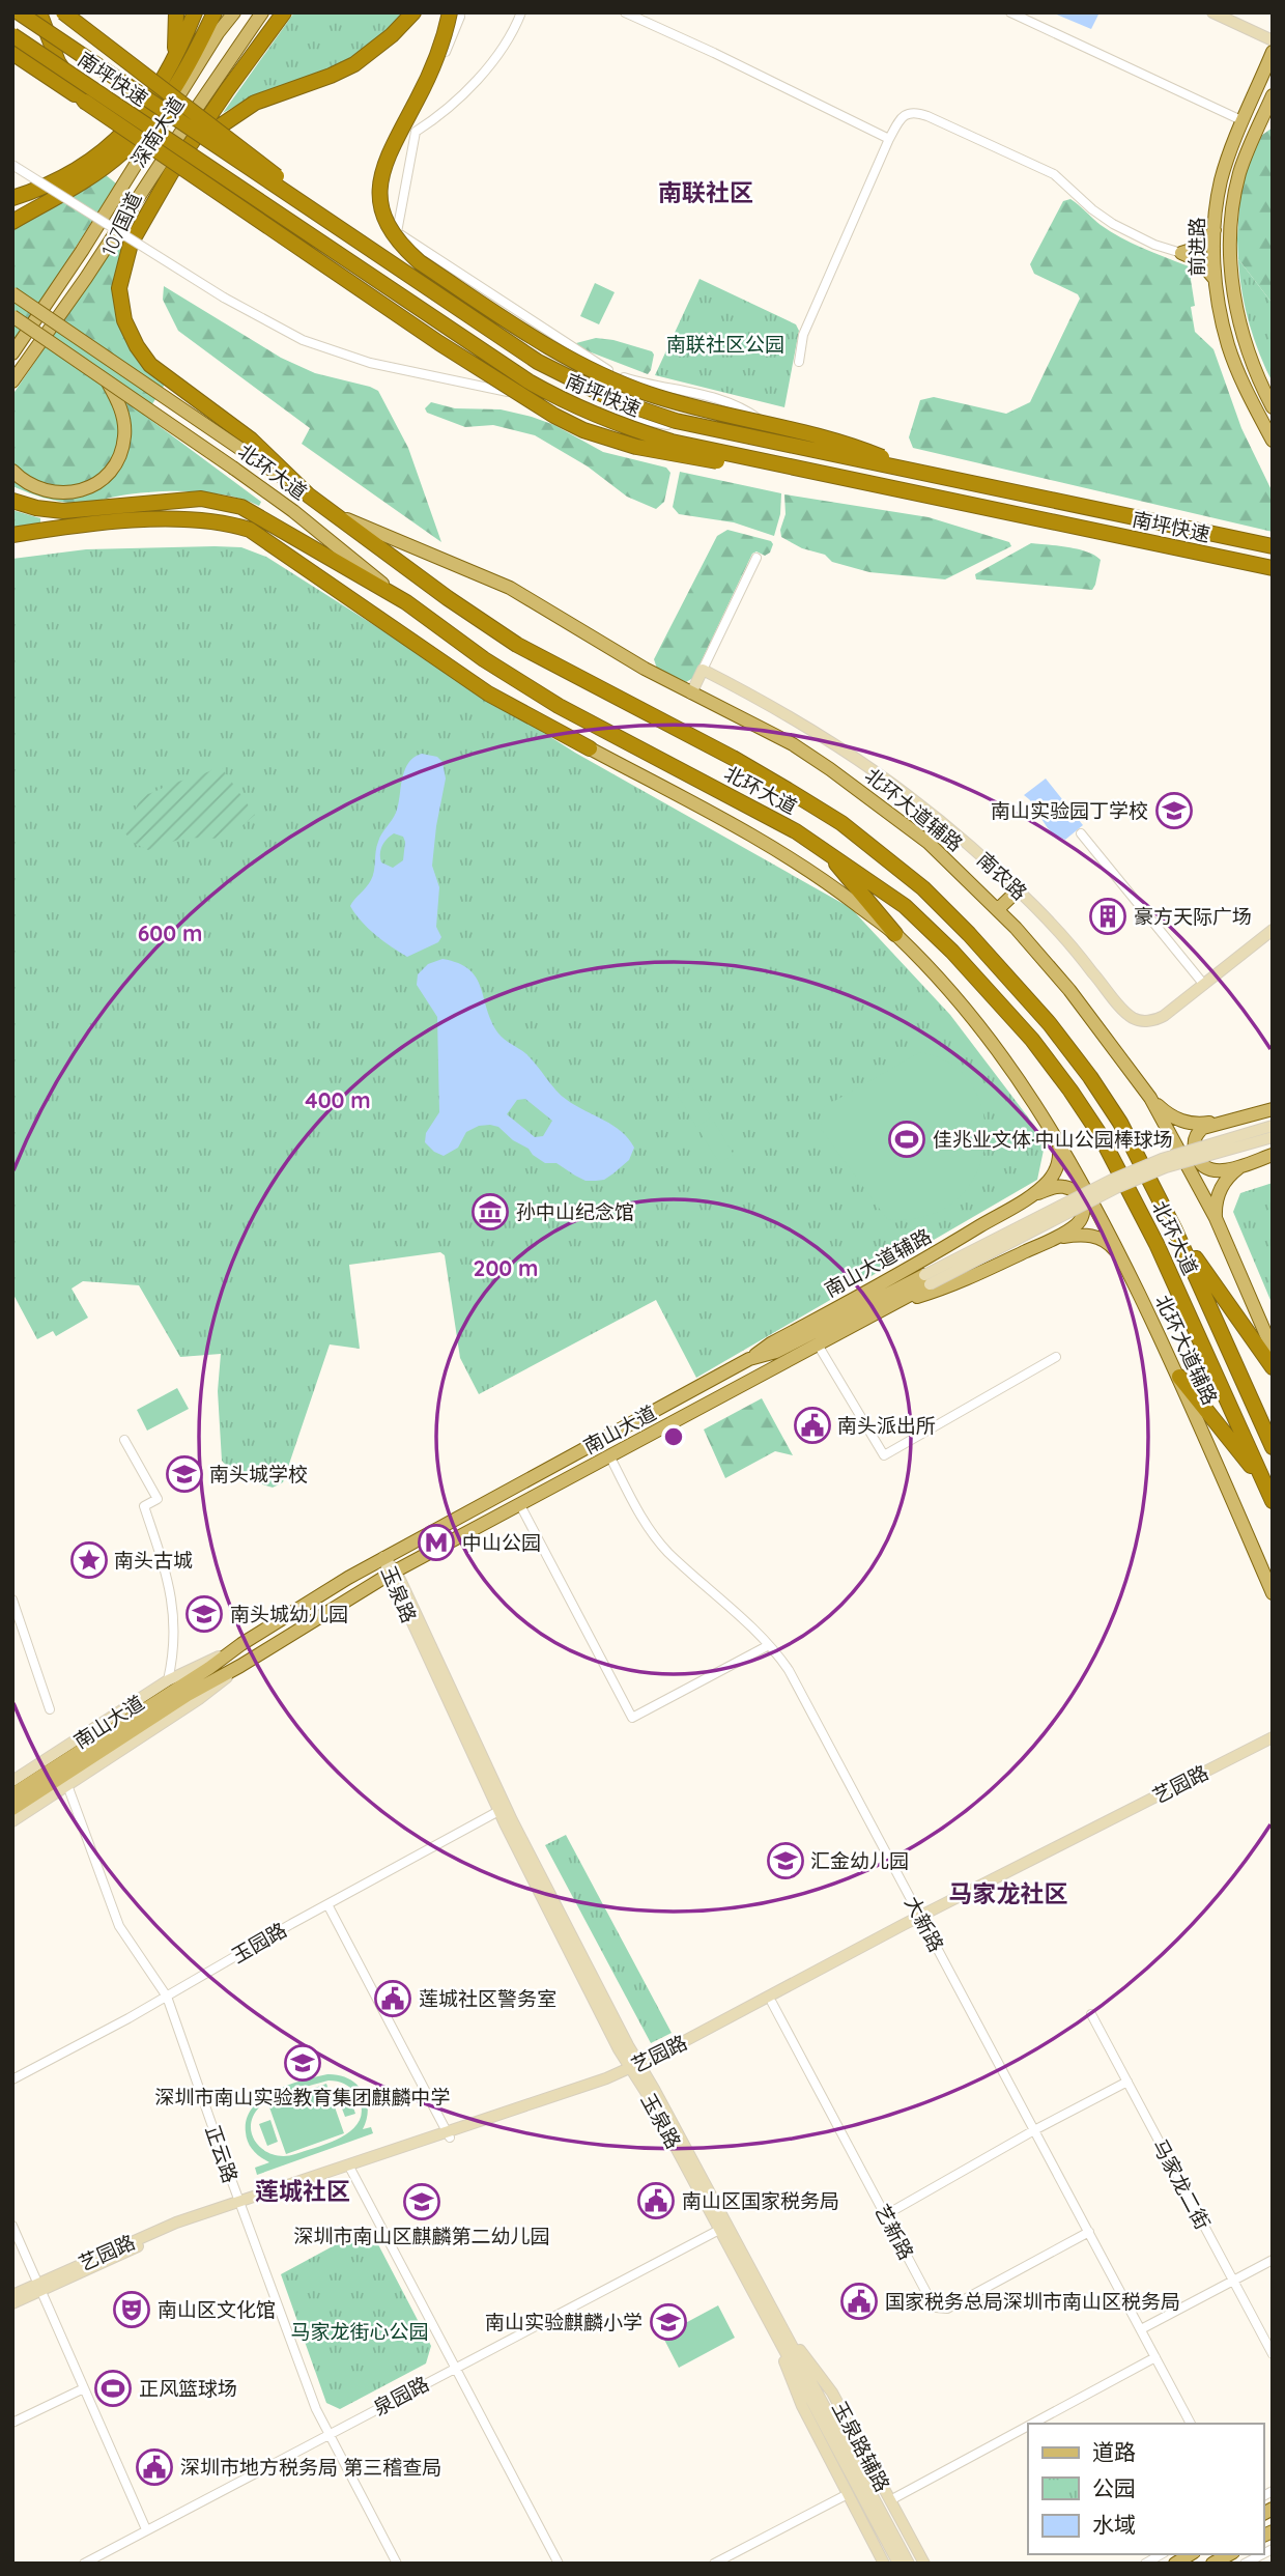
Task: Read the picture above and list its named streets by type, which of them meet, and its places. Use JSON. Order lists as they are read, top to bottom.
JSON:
{
  "streets": {
    "highway": ["南坪快速", "107国道", "北环大道"],
    "main road": [
      "深南大道",
      "前进路",
      "北环大道辅路",
      "南山大道辅路",
      "南山大道"
    ],
    "street": [
      "南农路",
      "玉泉路",
      "艺园路",
      "大新路",
      "玉园路",
      "正云路",
      "马家龙二街",
      "艺新路",
      "泉园路",
      "玉泉路辅路"
    ]
  },
  "crossings": [
    ["107国道", "北环大道"],
    ["北环大道", "北环大道辅路"],
    ["南山大道辅路", "南山大道"],
    ["南山大道", "玉泉路"],
    ["南山大道", "大新路"],
    ["玉泉路", "艺园路"],
    ["玉泉路", "玉园路"],
    ["玉泉路", "泉园路"],
    ["玉泉路", "玉泉路辅路"],
    ["艺园路", "大新路"],
    ["艺园路", "正云路"],
    ["艺园路", "艺新路"],
    ["大新路", "艺新路"],
    ["玉园路", "正云路"],
    ["正云路", "泉园路"]
  ],
  "districts": ["南联社区", "马家龙社区", "莲城社区"],
  "parks": ["南联社区公园", "马家龙街心公园"],
  "places": {
    "school or university": [
      "南山实验园丁学校",
      "南头城学校",
      "南头城幼儿园",
      "汇金幼儿园",
      "深圳市南山实验教育集团麒麟中学",
      "深圳市南山区麒麟第二幼儿园",
      "南山实验麒麟小学"
    ],
    "building": ["豪方天际广场"],
    "sports": ["佳兆业文体·中山公园棒球场", "正风篮球场"],
    "museum": ["孙中山纪念馆"],
    "public building": [
      "南头派出所",
      "莲城社区警务室",
      "南山区国家税务局",
      "国家税务总局深圳市南山区税务局",
      "深圳市地方税务局 第三稽查局"
    ],
    "metro station": ["中山公园"],
    "place": ["南头古城"],
    "theatre": ["南山区文化馆"]
  },
  "legend": ["道路", "公园", "水域"],
  "rings": ["600 m", "400 m", "200 m"]
}
